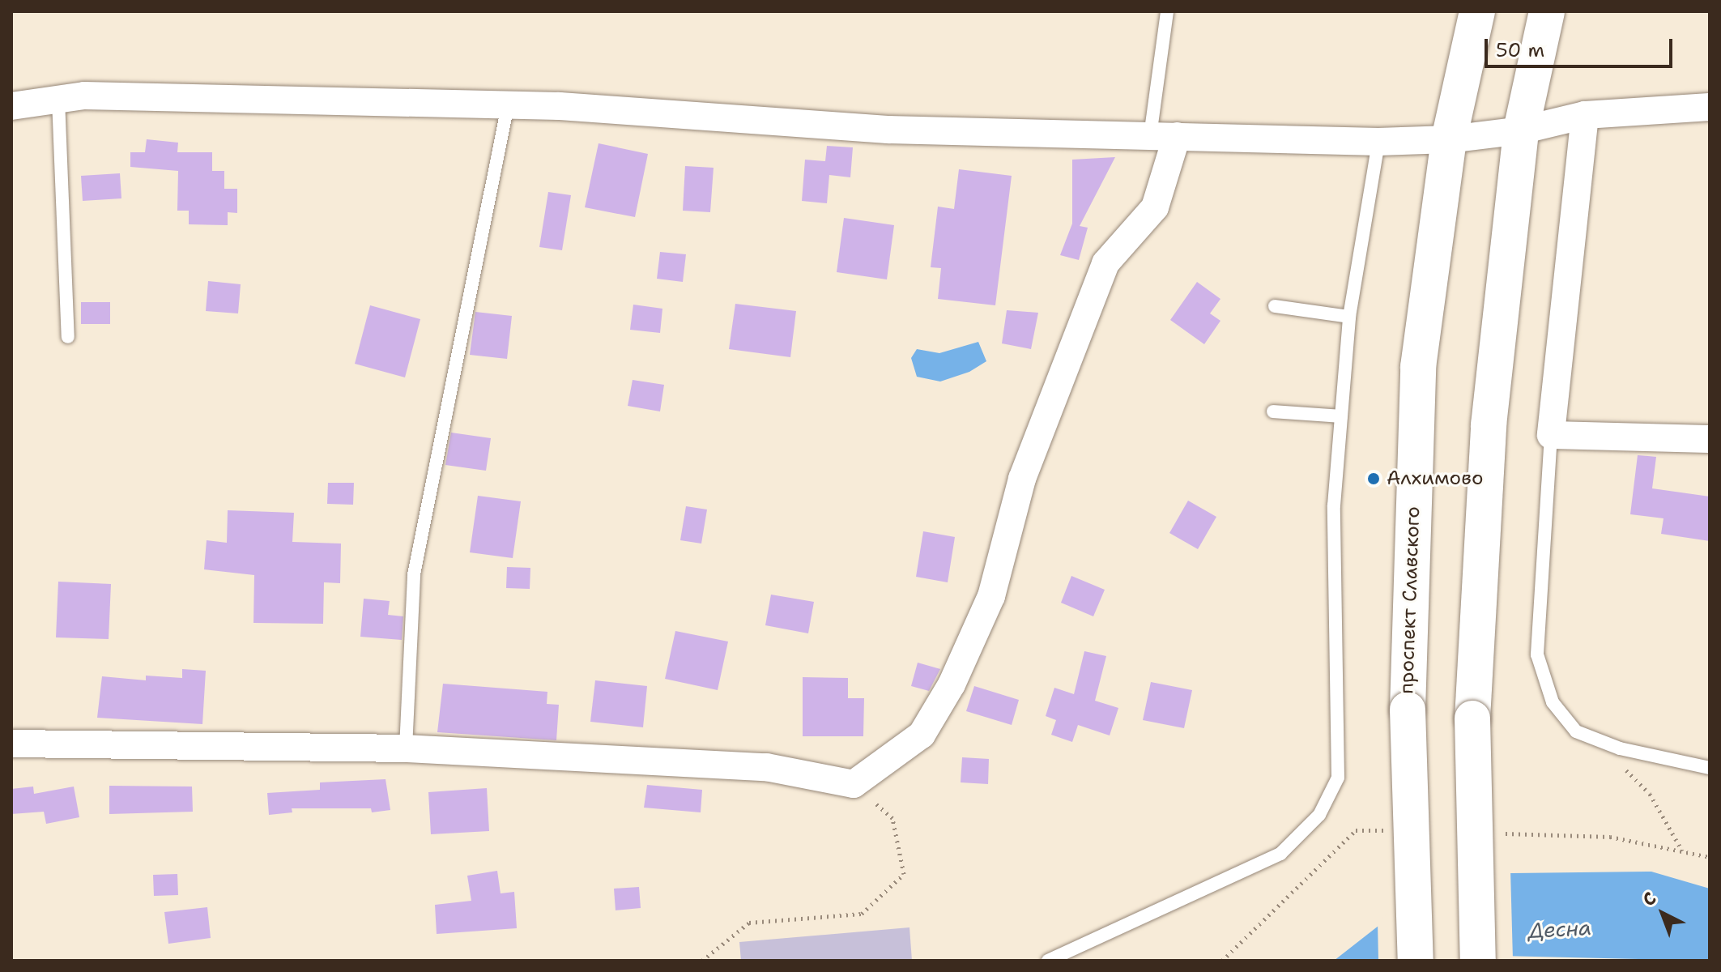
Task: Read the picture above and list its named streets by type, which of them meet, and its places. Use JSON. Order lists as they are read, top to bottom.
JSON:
{
  "streets": {
    "main road": ["проспект Славского"]
  },
  "water": ["Десна"],
  "places": ["Алхимово"],
  "scale_bar": "50 m",
  "north": "top left"
}
